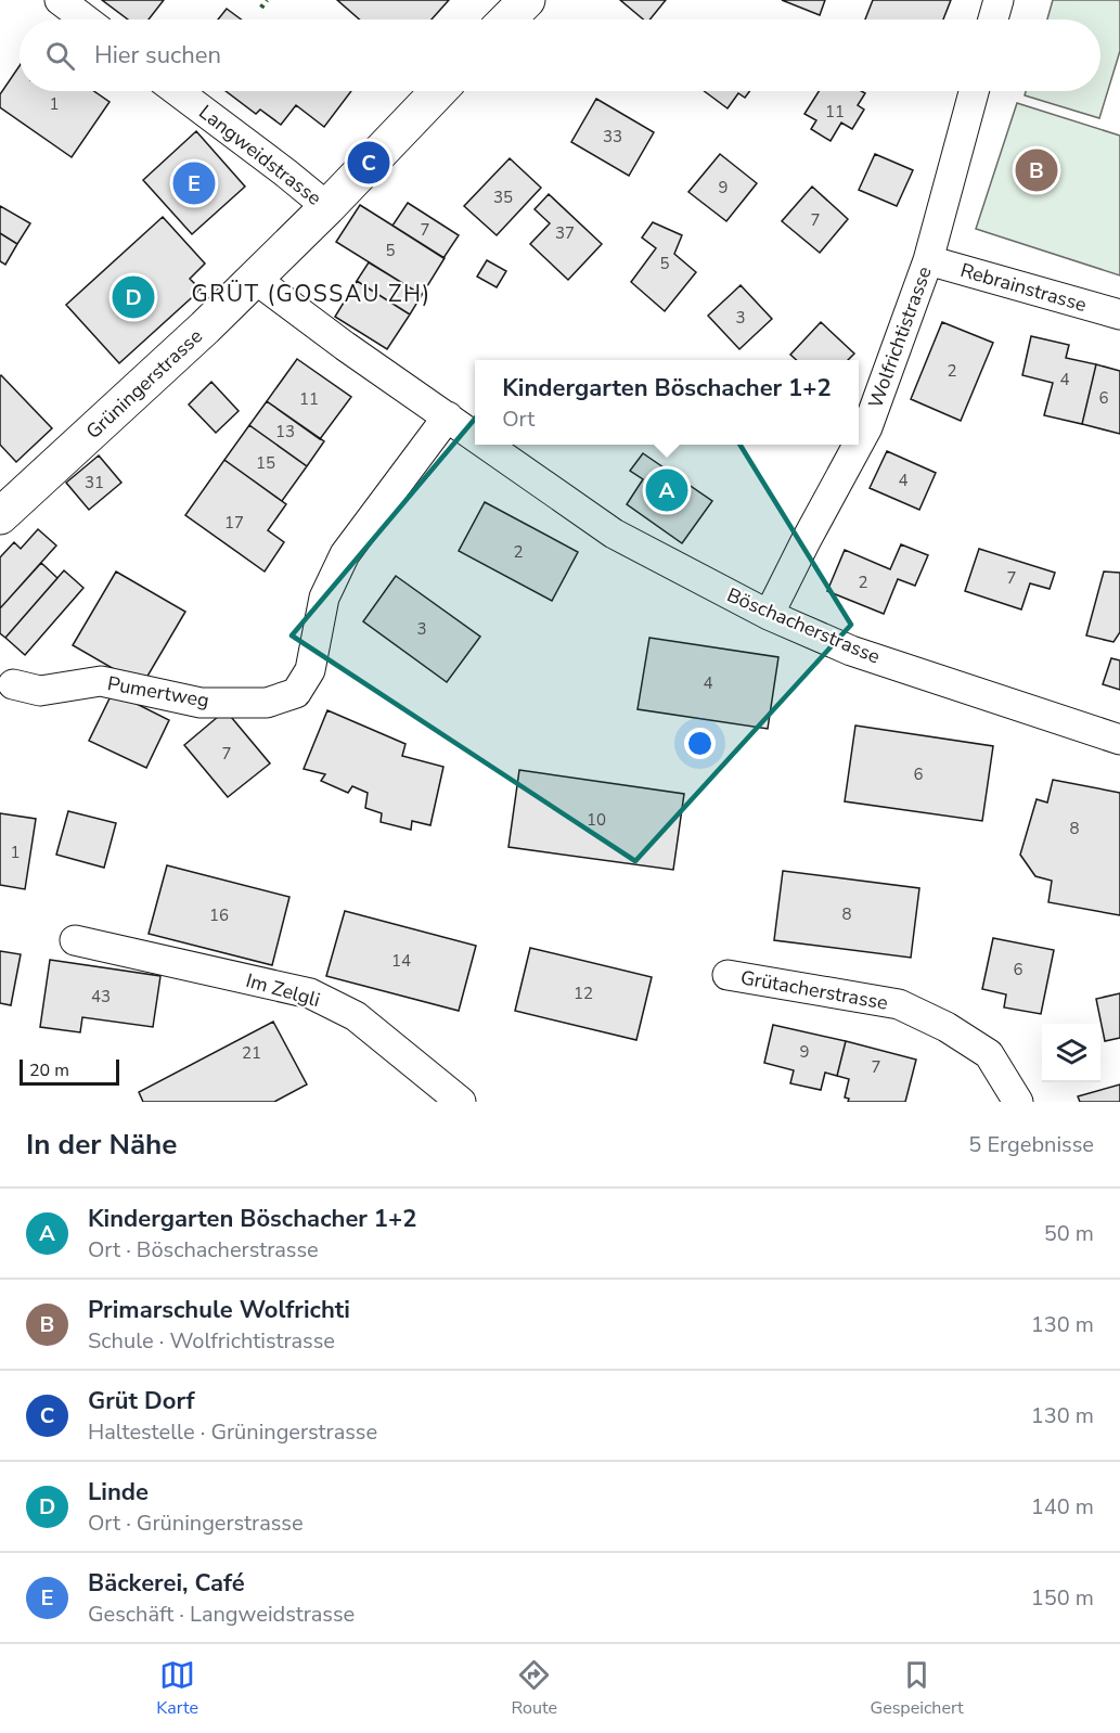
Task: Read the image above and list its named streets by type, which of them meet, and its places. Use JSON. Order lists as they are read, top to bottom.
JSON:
{
  "streets": {
    "main road": ["Grüningerstrasse"],
    "street": [
      "Langweidstrasse",
      "Rebrainstrasse",
      "Wolfrichtistrasse",
      "Böschacherstrasse",
      "Pumertweg",
      "Im Zelgli",
      "Grütacherstrasse"
    ]
  },
  "crossings": [
    ["Langweidstrasse", "Grüningerstrasse"],
    ["Rebrainstrasse", "Wolfrichtistrasse"],
    ["Wolfrichtistrasse", "Böschacherstrasse"],
    ["Grüningerstrasse", "Böschacherstrasse"],
    ["Böschacherstrasse", "Pumertweg"]
  ],
  "districts": ["GRÜT (GOSSAU ZH)"],
  "house_numbers": [
    "1",
    "11",
    "33",
    "9",
    "35",
    "7",
    "7",
    "37",
    "5",
    "5",
    "3",
    "2",
    "4",
    "6",
    "11",
    "13",
    "15",
    "4",
    "31",
    "17",
    "2",
    "7",
    "2",
    "3",
    "4",
    "7",
    "6",
    "10",
    "8",
    "1",
    "8",
    "16",
    "14",
    "6",
    "12",
    "43",
    "9",
    "21",
    "7"
  ],
  "scale_bar": "20 m",
  "page": {
    "search": "Hier suchen",
    "pins": [
      "C",
      "B",
      "E",
      "D",
      "A"
    ],
    "popup": ["Kindergarten Böschacher 1+2", "Ort"],
    "scale": "20 m",
    "heading": ["In der Nähe", "5 Ergebnisse"],
    "list": [
      {
        "mark": "A",
        "name": "Kindergarten Böschacher 1+2",
        "note": "Ort · Böschacherstrasse",
        "value": "50 m"
      },
      {
        "mark": "B",
        "name": "Primarschule Wolfrichti",
        "note": "Schule · Wolfrichtistrasse",
        "value": "130 m"
      },
      {
        "mark": "C",
        "name": "Grüt Dorf",
        "note": "Haltestelle · Grüningerstrasse",
        "value": "130 m"
      },
      {
        "mark": "D",
        "name": "Linde",
        "note": "Ort · Grüningerstrasse",
        "value": "140 m"
      },
      {
        "mark": "E",
        "name": "Bäckerei, Café",
        "note": "Geschäft · Langweidstrasse",
        "value": "150 m"
      }
    ],
    "nav": ["Karte", "Route", "Gespeichert"]
  }
}
